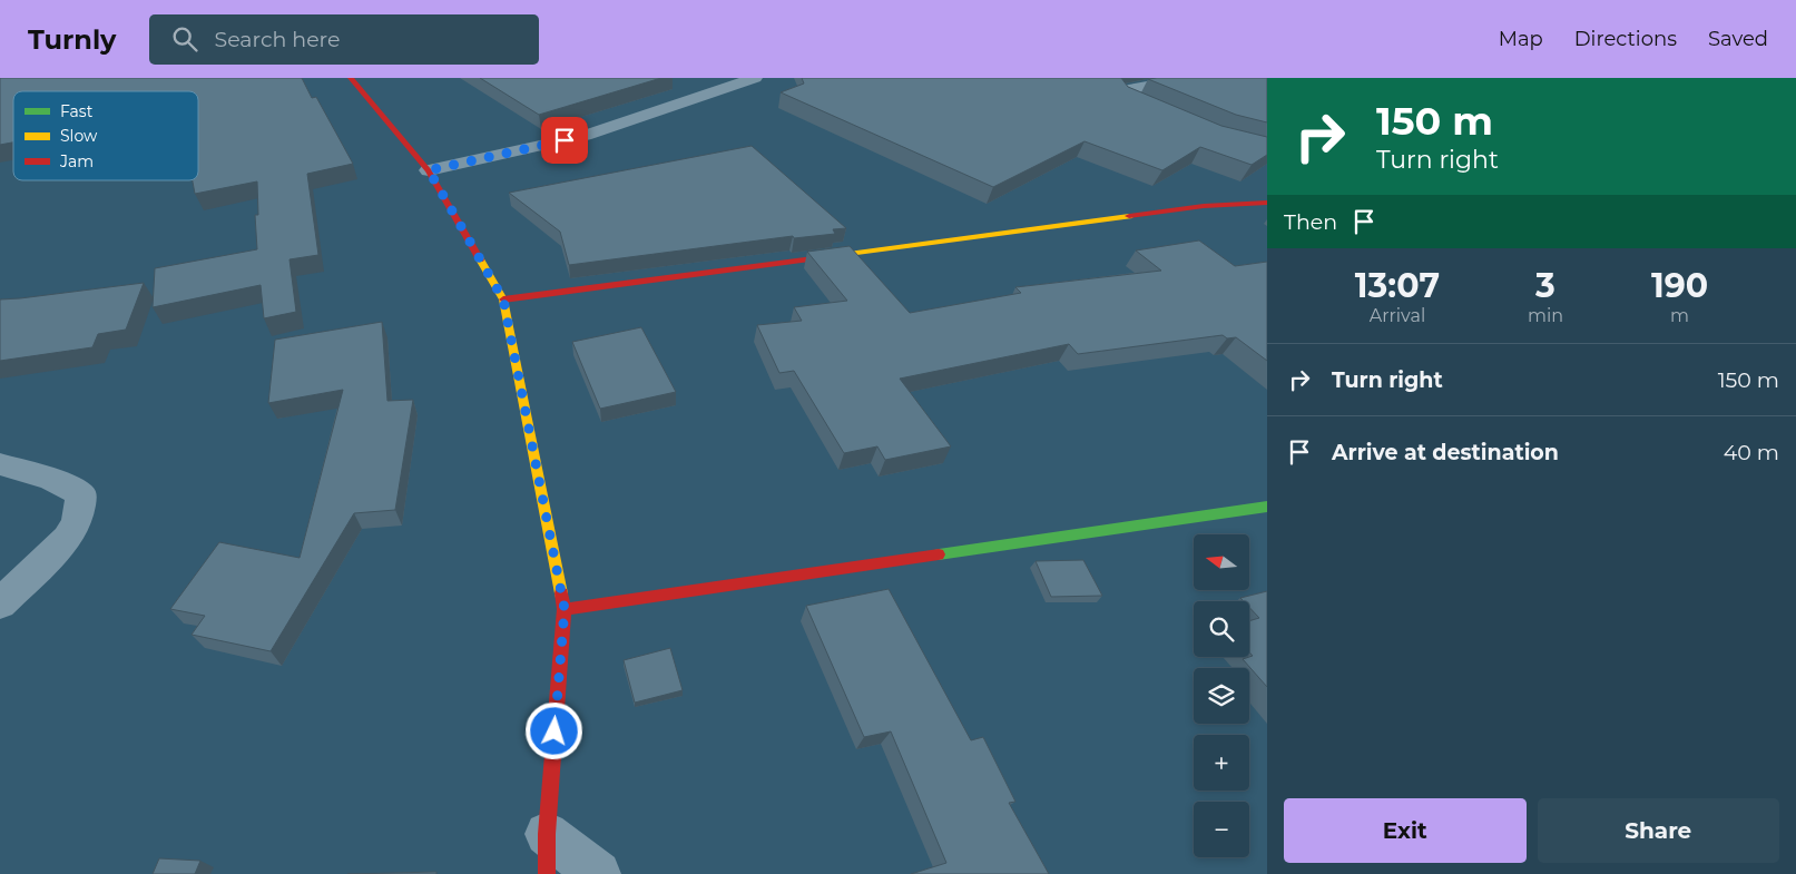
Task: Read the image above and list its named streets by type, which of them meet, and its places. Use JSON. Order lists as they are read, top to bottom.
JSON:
{
  "legend": ["Fast", "Slow", "Jam"],
  "north": "left",
  "page": {
    "header": "Turnly",
    "search": "Search here",
    "nav": ["Map", "Directions", "Saved"],
    "turn": ["150 m", "Turn right"],
    "then": "Then",
    "eta": [
      "13:07",
      "Arrival",
      "3",
      "min",
      "190",
      "m"
    ],
    "list": [
      {
        "name": "Turn right",
        "value": "150 m"
      },
      {
        "name": "Arrive at destination",
        "value": "40 m"
      }
    ],
    "map_buttons": ["+", "−"],
    "buttons": ["Exit", "Share"]
  }
}
